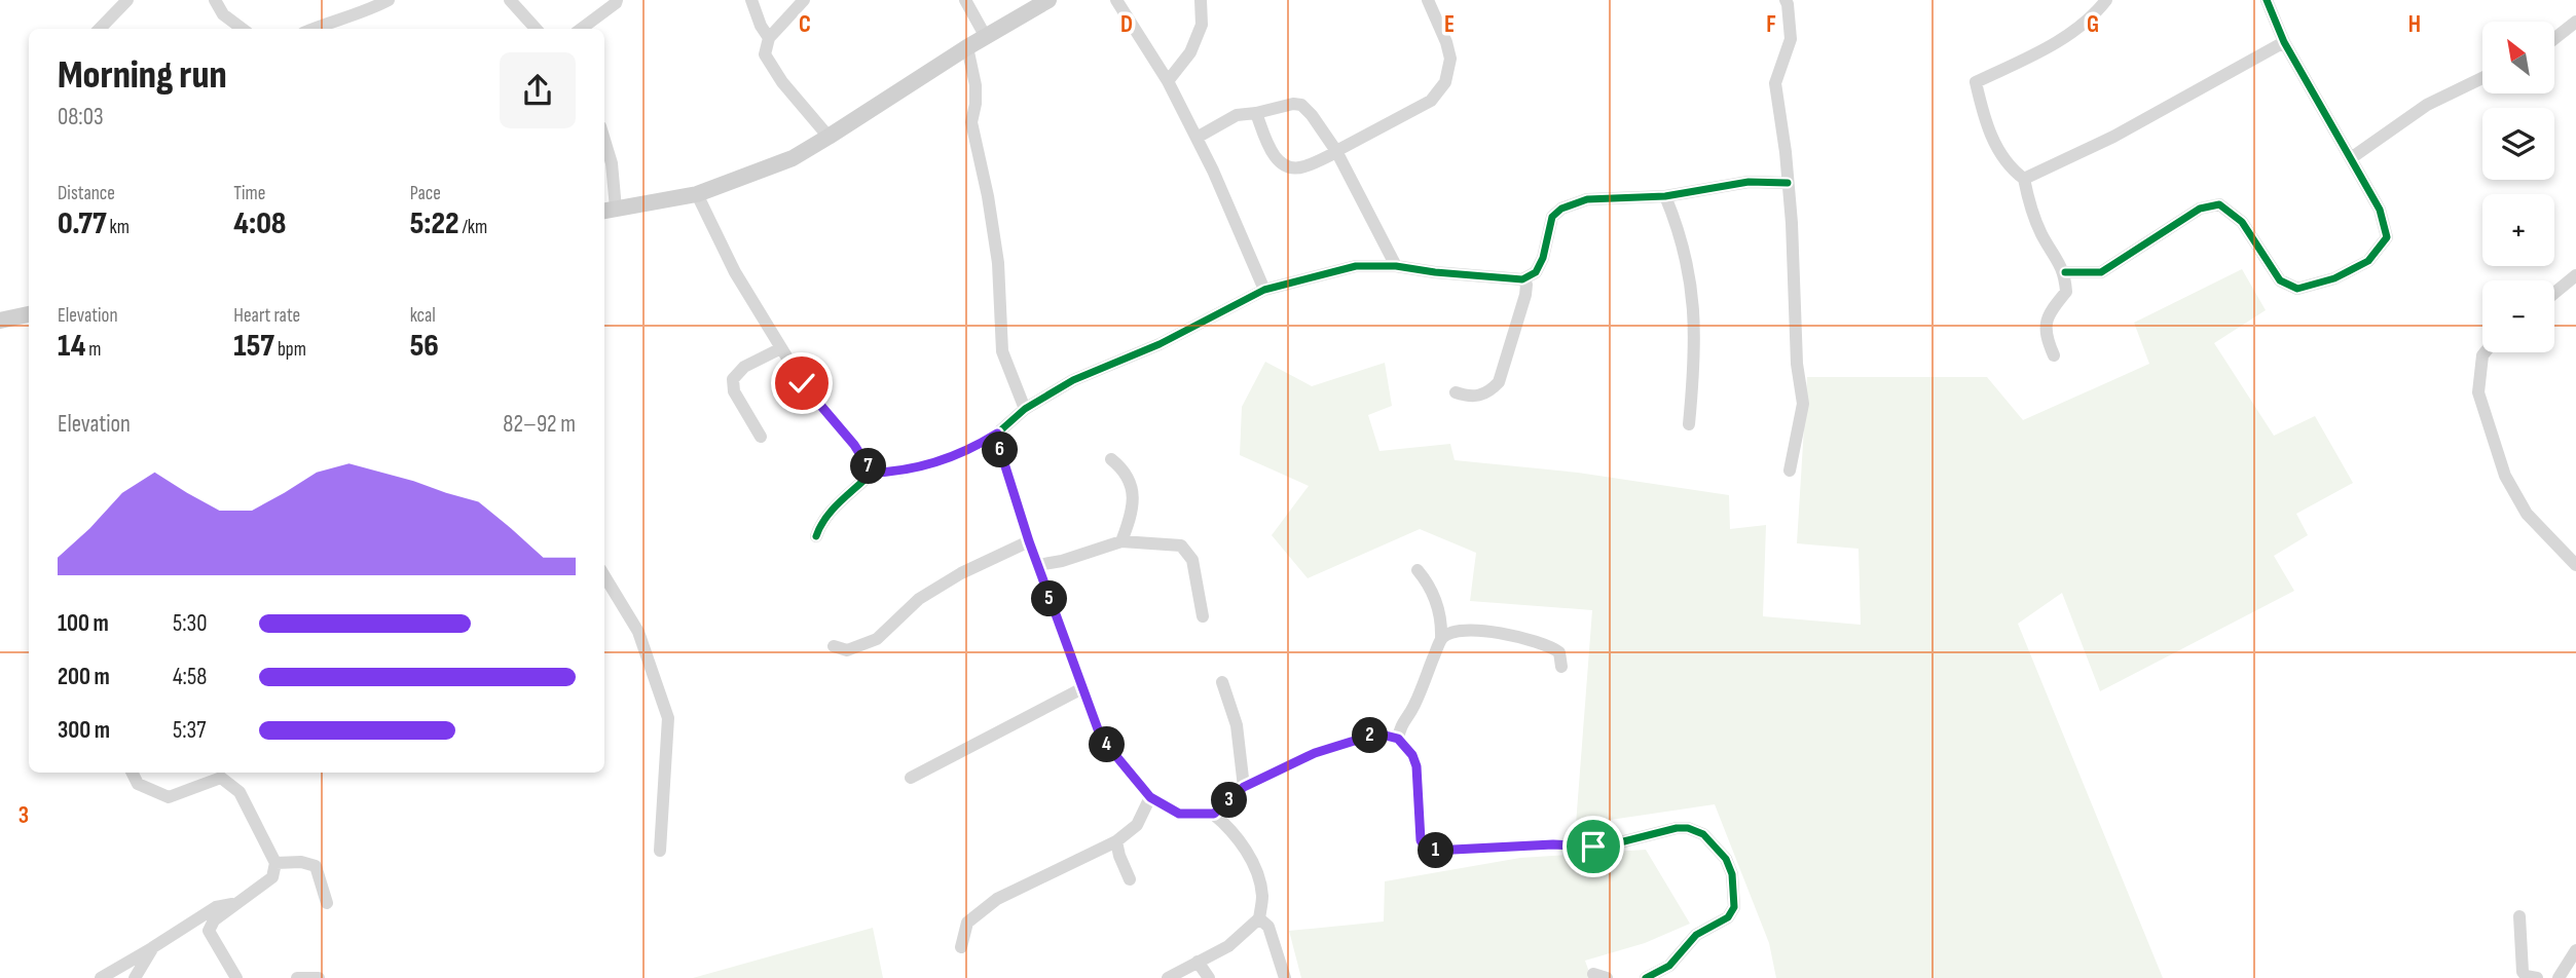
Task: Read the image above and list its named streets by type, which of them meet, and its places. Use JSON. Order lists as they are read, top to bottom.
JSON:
{
  "north": "top left",
  "page": {
    "map_buttons": ["+", "−"],
    "heading": ["Morning run", "08:03"],
    "stats": [
      ["Distance", "0.77 km"],
      ["Time", "4:08"],
      ["Pace", "5:22 /km"],
      ["Elevation", "14 m"],
      ["Heart rate", "157 bpm"],
      ["kcal", "56"]
    ],
    "chart": ["Elevation", "82–92 m"],
    "pins": [
      "6",
      "7",
      "5",
      "2",
      "4",
      "3",
      "1"
    ],
    "list": [
      {
        "name": "100 m",
        "note": "5:30"
      },
      {
        "name": "200 m",
        "note": "4:58"
      },
      {
        "name": "300 m",
        "note": "5:37"
      }
    ]
  },
  "grid": {
    "columns": [
      "C",
      "D",
      "E",
      "F",
      "G",
      "H"
    ],
    "rows": ["3"]
  }
}
